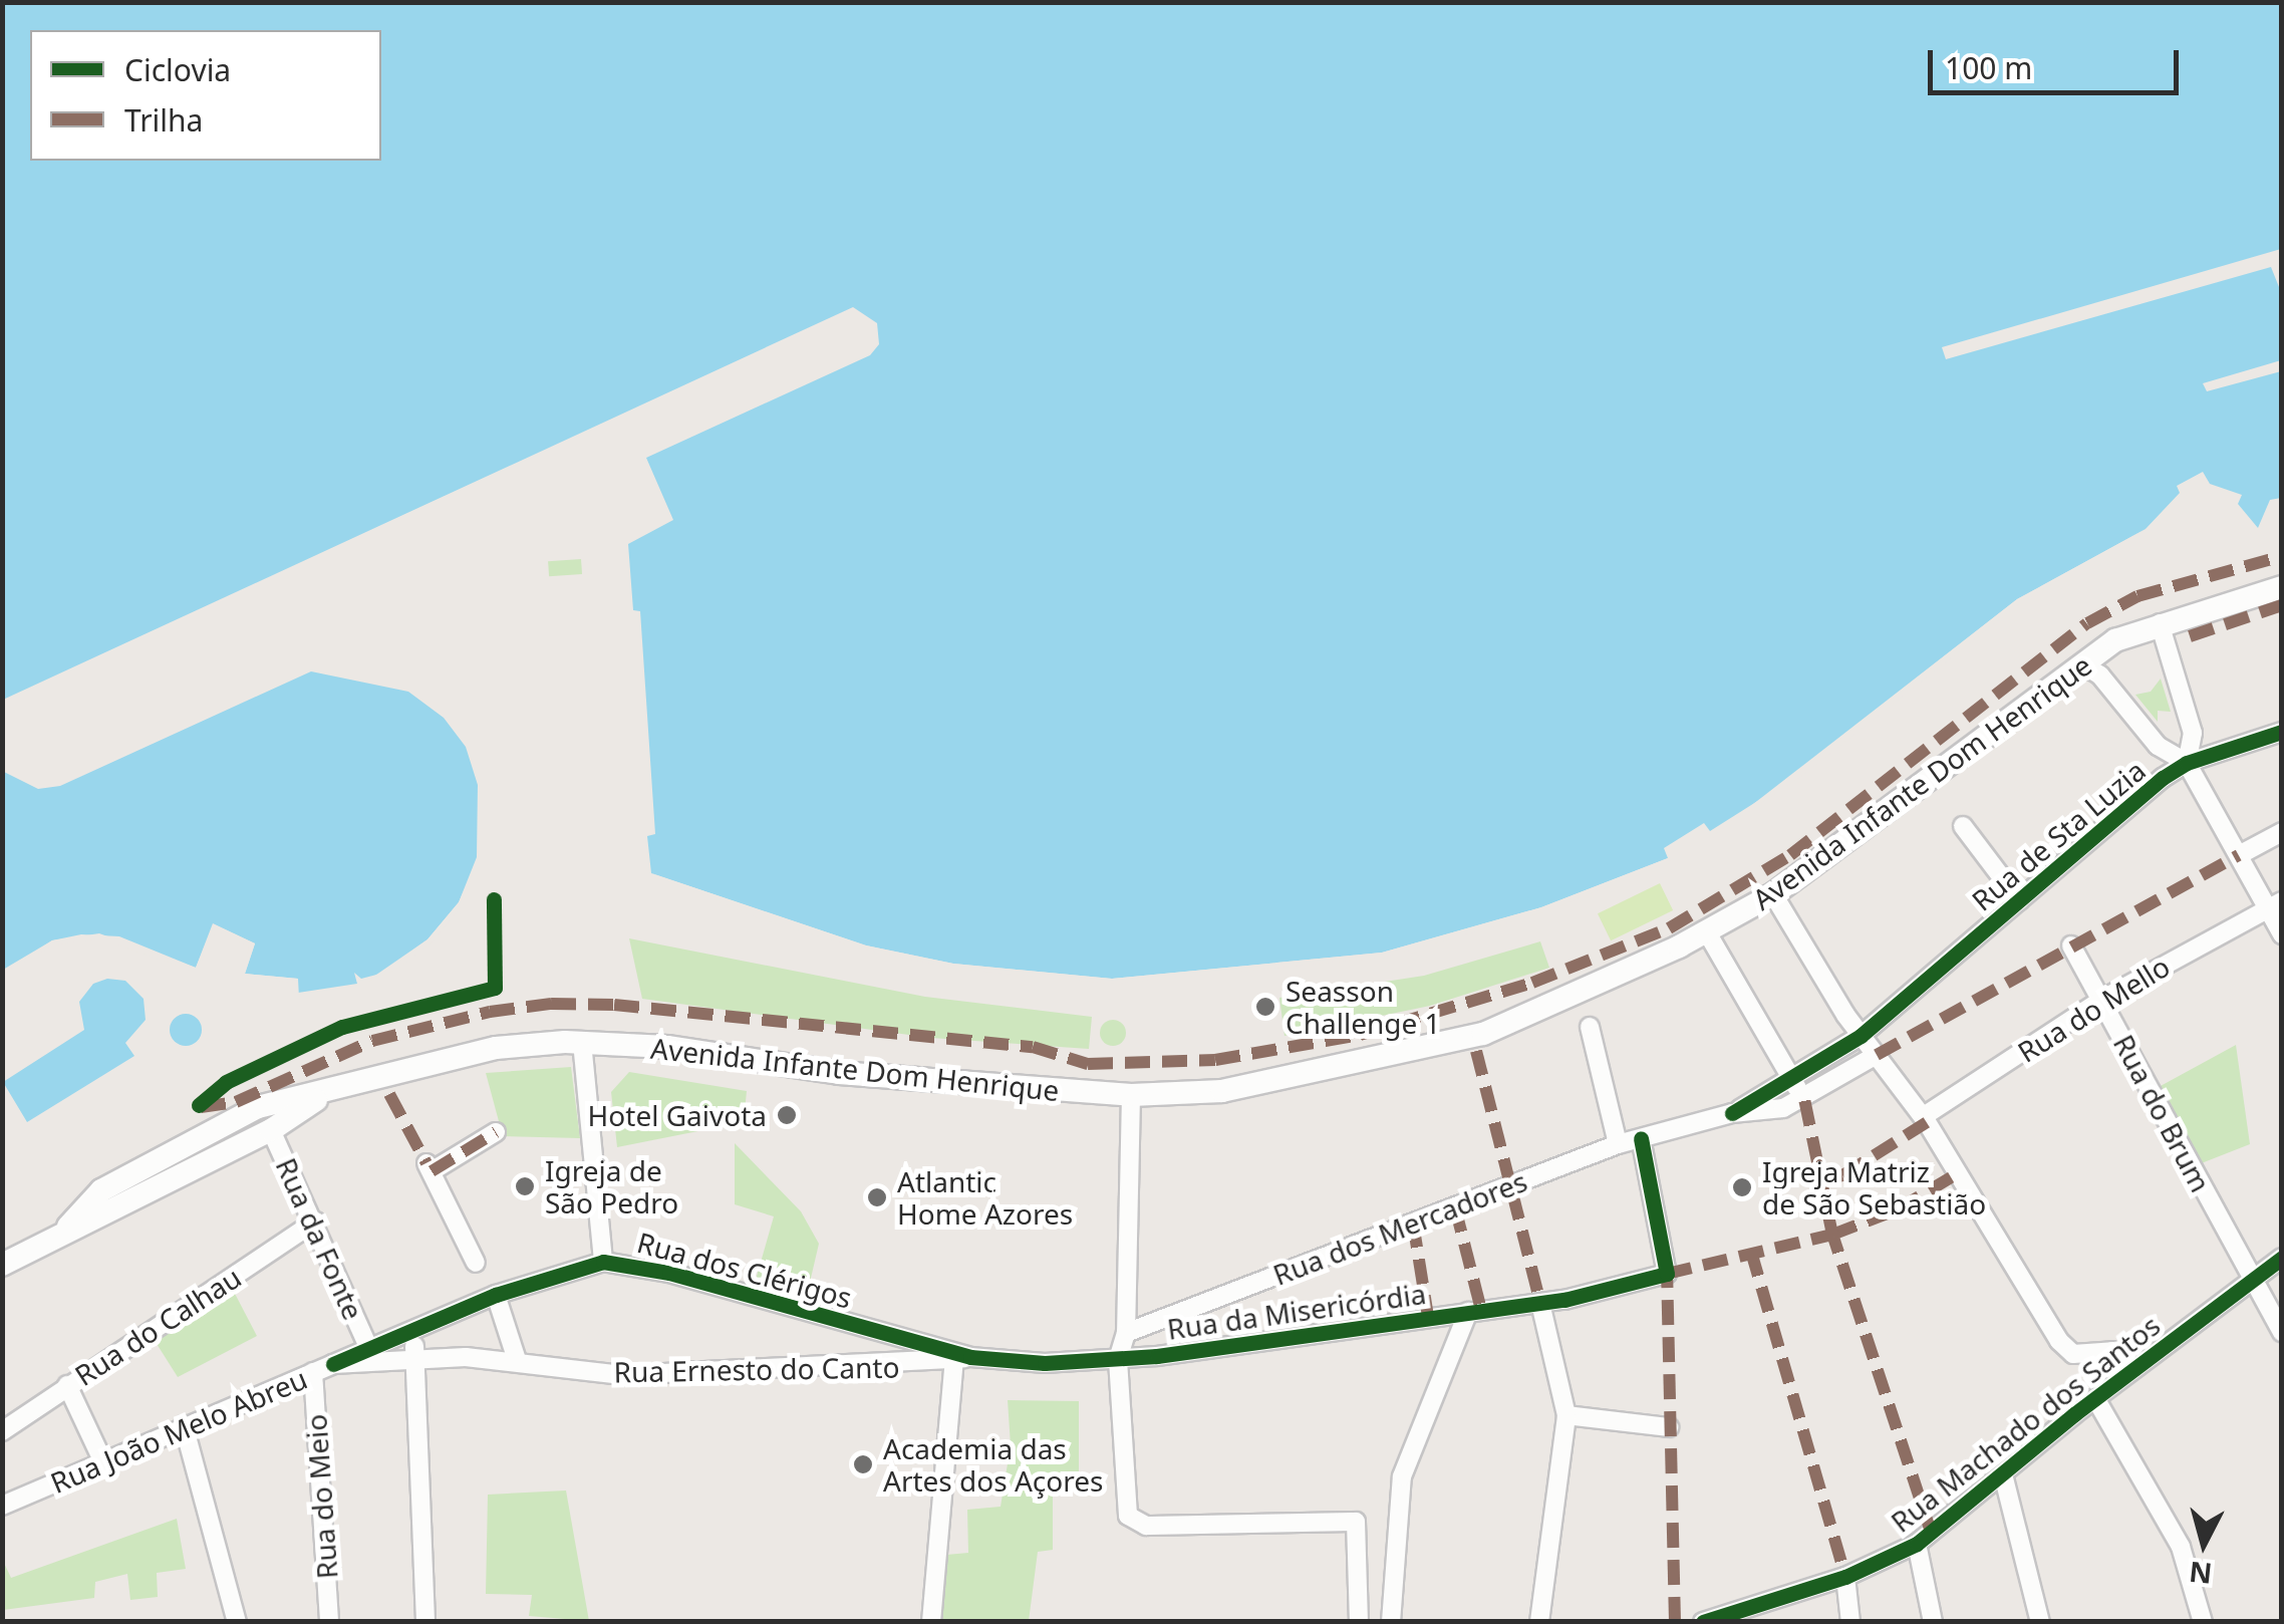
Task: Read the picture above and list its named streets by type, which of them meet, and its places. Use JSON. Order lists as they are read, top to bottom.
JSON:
{
  "streets": {
    "main road": ["Avenida Infante Dom Henrique"],
    "street": [
      "Rua de Sta Luzia",
      "Rua do Mello",
      "Rua do Brum",
      "Rua dos Mercadores",
      "Rua da Fonte",
      "Rua dos Clérigos",
      "Rua da Misericórdia",
      "Rua do Calhau",
      "Rua Ernesto do Canto",
      "Rua Machado dos Santos",
      "Rua João Melo Abreu",
      "Rua do Meio"
    ]
  },
  "crossings": [
    ["Avenida Infante Dom Henrique", "Rua da Fonte"],
    ["Rua de Sta Luzia", "Rua dos Mercadores"],
    ["Rua do Mello", "Rua do Brum"],
    ["Rua do Brum", "Rua Machado dos Santos"],
    ["Rua dos Mercadores", "Rua da Misericórdia"],
    ["Rua da Fonte", "Rua dos Clérigos"],
    ["Rua da Fonte", "Rua do Calhau"],
    ["Rua dos Clérigos", "Rua da Misericórdia"],
    ["Rua dos Clérigos", "Rua Ernesto do Canto"],
    ["Rua dos Clérigos", "Rua João Melo Abreu"],
    ["Rua da Misericórdia", "Rua Ernesto do Canto"],
    ["Rua Ernesto do Canto", "Rua João Melo Abreu"],
    ["Rua João Melo Abreu", "Rua do Meio"]
  ],
  "places": [
    "Seasson Challenge 1",
    "Hotel Gaivota",
    "Igreja de São Pedro",
    "Igreja Matriz de São Sebastião",
    "Atlantic Home Azores",
    "Academia das Artes dos Açores"
  ],
  "legend": ["Ciclovia", "Trilha"],
  "scale_bar": "100 m",
  "north": "bottom"
}
